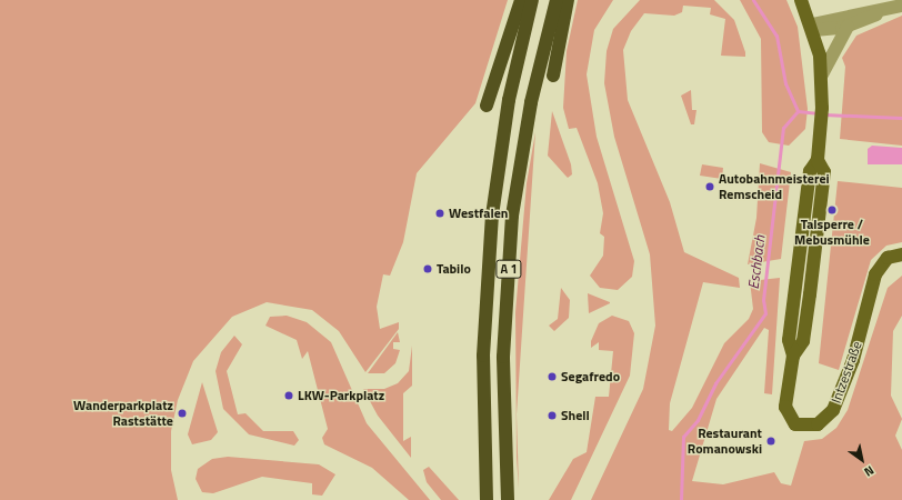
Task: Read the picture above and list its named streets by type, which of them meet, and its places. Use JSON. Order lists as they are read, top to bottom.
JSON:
{
  "streets": {
    "highway": ["A 1"],
    "main road": ["Intzestraße"]
  },
  "water": ["Eschbach"],
  "places": [
    "Autobahnmeisterei Remscheid",
    "Talsperre / Mebusmühle",
    "Westfalen",
    "Tabilo",
    "Segafredo",
    "LKW-Parkplatz",
    "Wanderparkplatz Raststätte",
    "Shell",
    "Restaurant Romanowski"
  ],
  "north": "bottom right"
}
